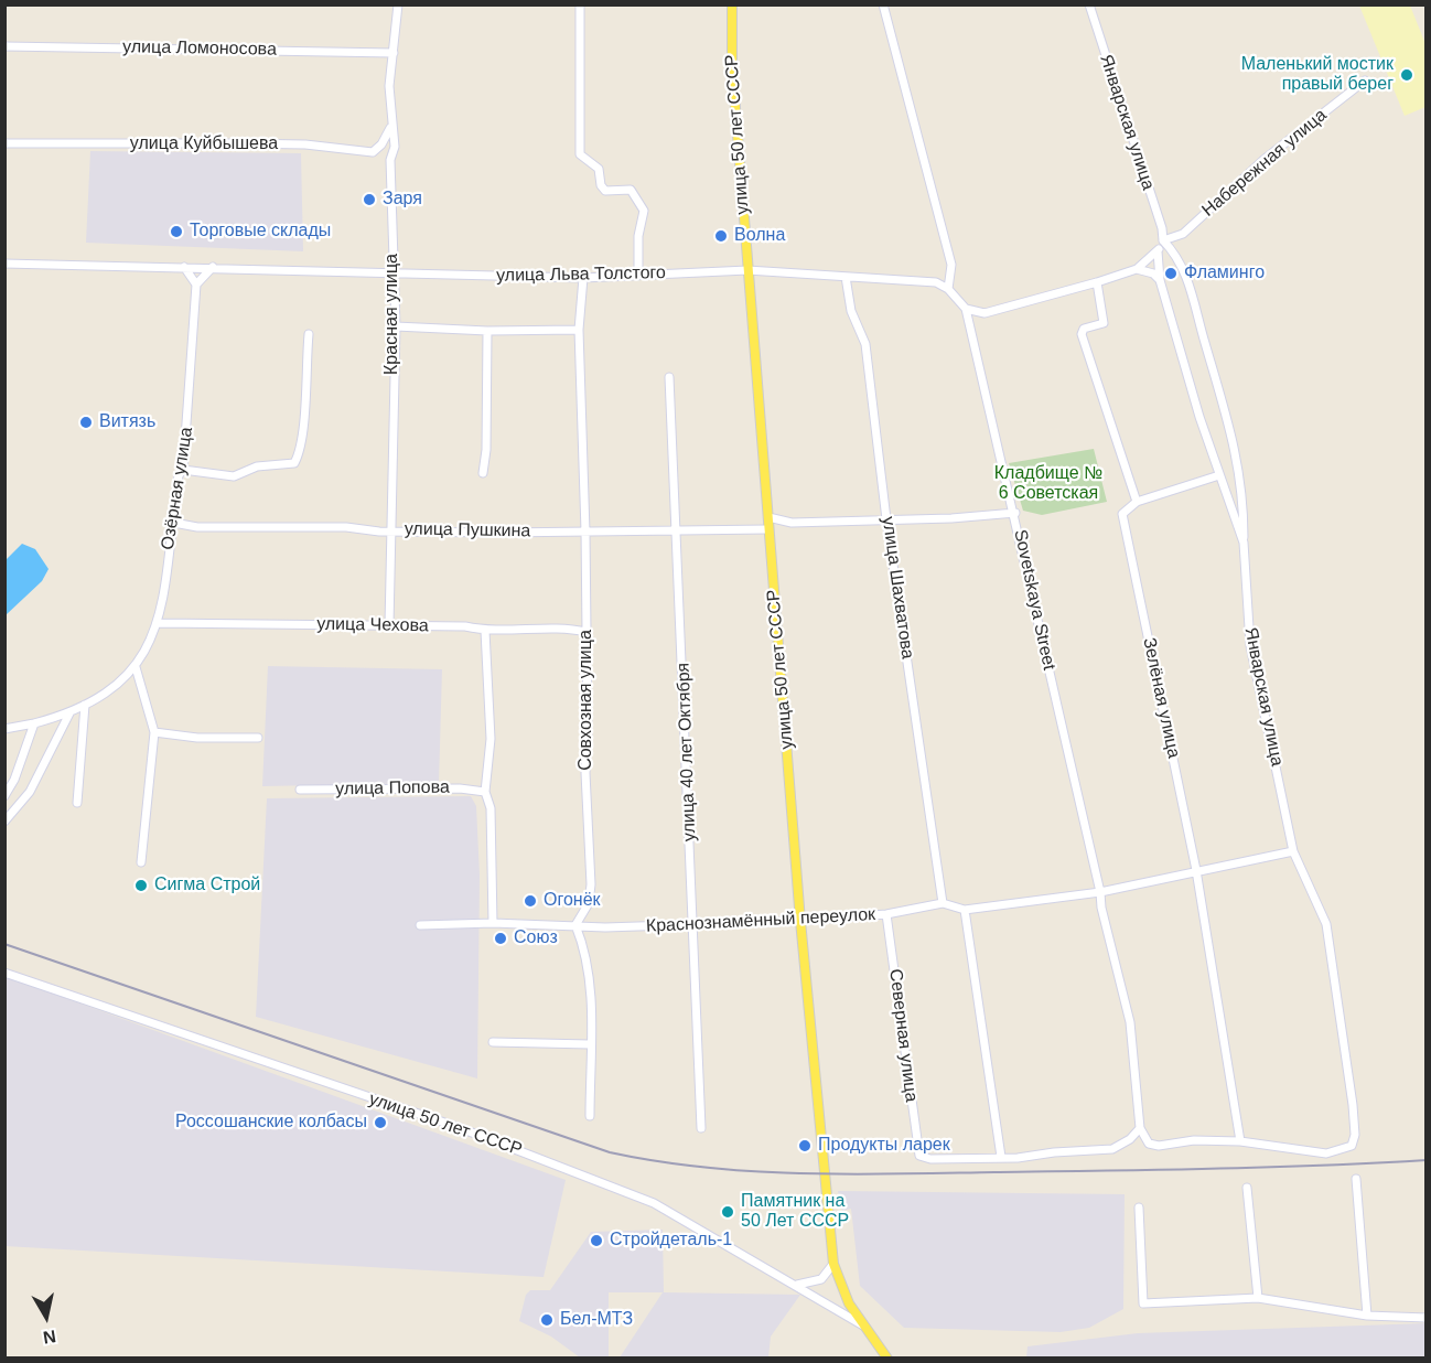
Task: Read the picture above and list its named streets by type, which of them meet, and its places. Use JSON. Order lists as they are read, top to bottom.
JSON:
{
  "streets": {
    "main road": ["улица 50 лет СССР"],
    "street": [
      "улица Ломоносова",
      "Январская улица",
      "улица Куйбышева",
      "Набережная улица",
      "улица Льва Толстого",
      "Красная улица",
      "Озёрная улица",
      "улица Пушкина",
      "улица Шахватова",
      "Sovetskaya Street",
      "улица Чехова",
      "Зелёная улица",
      "Совхозная улица",
      "улица 40 лет Октября",
      "улица Попова",
      "Краснознамённый переулок",
      "Северная улица"
    ]
  },
  "crossings": [
    ["улица Ломоносова", "Красная улица"],
    ["Январская улица", "Набережная улица"],
    ["Январская улица", "Зелёная улица"],
    ["Январская улица", "Краснознамённый переулок"],
    ["улица 50 лет СССР", "улица Льва Толстого"],
    ["улица 50 лет СССР", "улица Пушкина"],
    ["улица 50 лет СССР", "Краснознамённый переулок"],
    ["улица Куйбышева", "Красная улица"],
    ["улица Льва Толстого", "Красная улица"],
    ["улица Льва Толстого", "улица Шахватова"],
    ["улица Льва Толстого", "Sovetskaya Street"],
    ["улица Льва Толстого", "Совхозная улица"],
    ["Красная улица", "улица Пушкина"],
    ["Красная улица", "улица Чехова"],
    ["Озёрная улица", "улица Пушкина"],
    ["Озёрная улица", "улица Чехова"],
    ["улица Пушкина", "Совхозная улица"],
    ["улица Пушкина", "улица 40 лет Октября"],
    ["улица Шахватова", "Краснознамённый переулок"],
    ["Sovetskaya Street", "Краснознамённый переулок"],
    ["улица Чехова", "Совхозная улица"],
    ["Зелёная улица", "Краснознамённый переулок"],
    ["Совхозная улица", "Краснознамённый переулок"],
    ["улица 40 лет Октября", "Краснознамённый переулок"],
    ["Краснознамённый переулок", "Северная улица"]
  ],
  "parks": ["Кладбище № 6 Советская"],
  "places": [
    "Маленький мостик правый берег",
    "Заря",
    "Торговые склады",
    "Волна",
    "Фламинго",
    "Витязь",
    "Сигма Строй",
    "Огонёк",
    "Союз",
    "Россошанские колбасы",
    "Продукты ларек",
    "Памятник на 50 Лет СССР",
    "Стройдеталь-1",
    "Бел-МТЗ"
  ],
  "north": "bottom"
}
